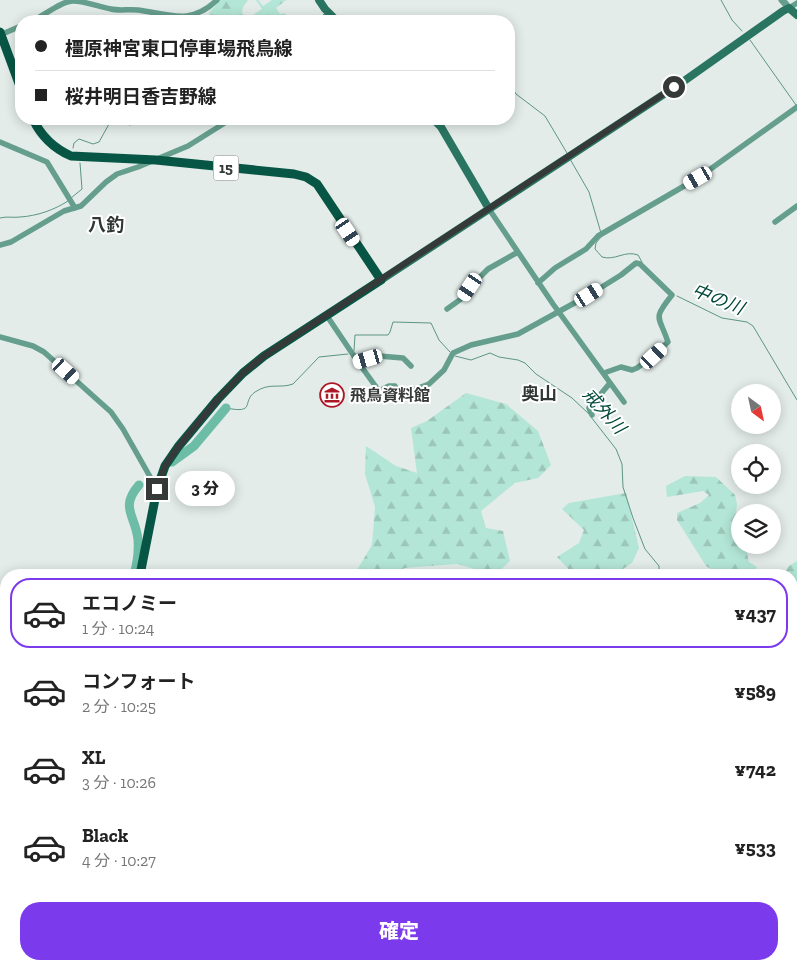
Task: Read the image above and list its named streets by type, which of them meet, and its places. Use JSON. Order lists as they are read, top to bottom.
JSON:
{
  "streets": {
    "main road": ["15"]
  },
  "districts": ["八釣", "奥山"],
  "water": ["中の川", "戒外川"],
  "places": {
    "museum": ["飛鳥資料館"]
  },
  "north": "bottom right",
  "page": {
    "banner": ["橿原神宮東口停車場飛鳥線", "桜井明日香吉野線"],
    "bubble": "3 分",
    "list": [
      {
        "name": "エコノミー",
        "note": "1 分 · 10:24",
        "value": "¥437"
      },
      {
        "name": "コンフォート",
        "note": "2 分 · 10:25",
        "value": "¥589"
      },
      {
        "name": "XL",
        "note": "3 分 · 10:26",
        "value": "¥742"
      },
      {
        "name": "Black",
        "note": "4 分 · 10:27",
        "value": "¥533"
      }
    ],
    "buttons": "確定"
  }
}
